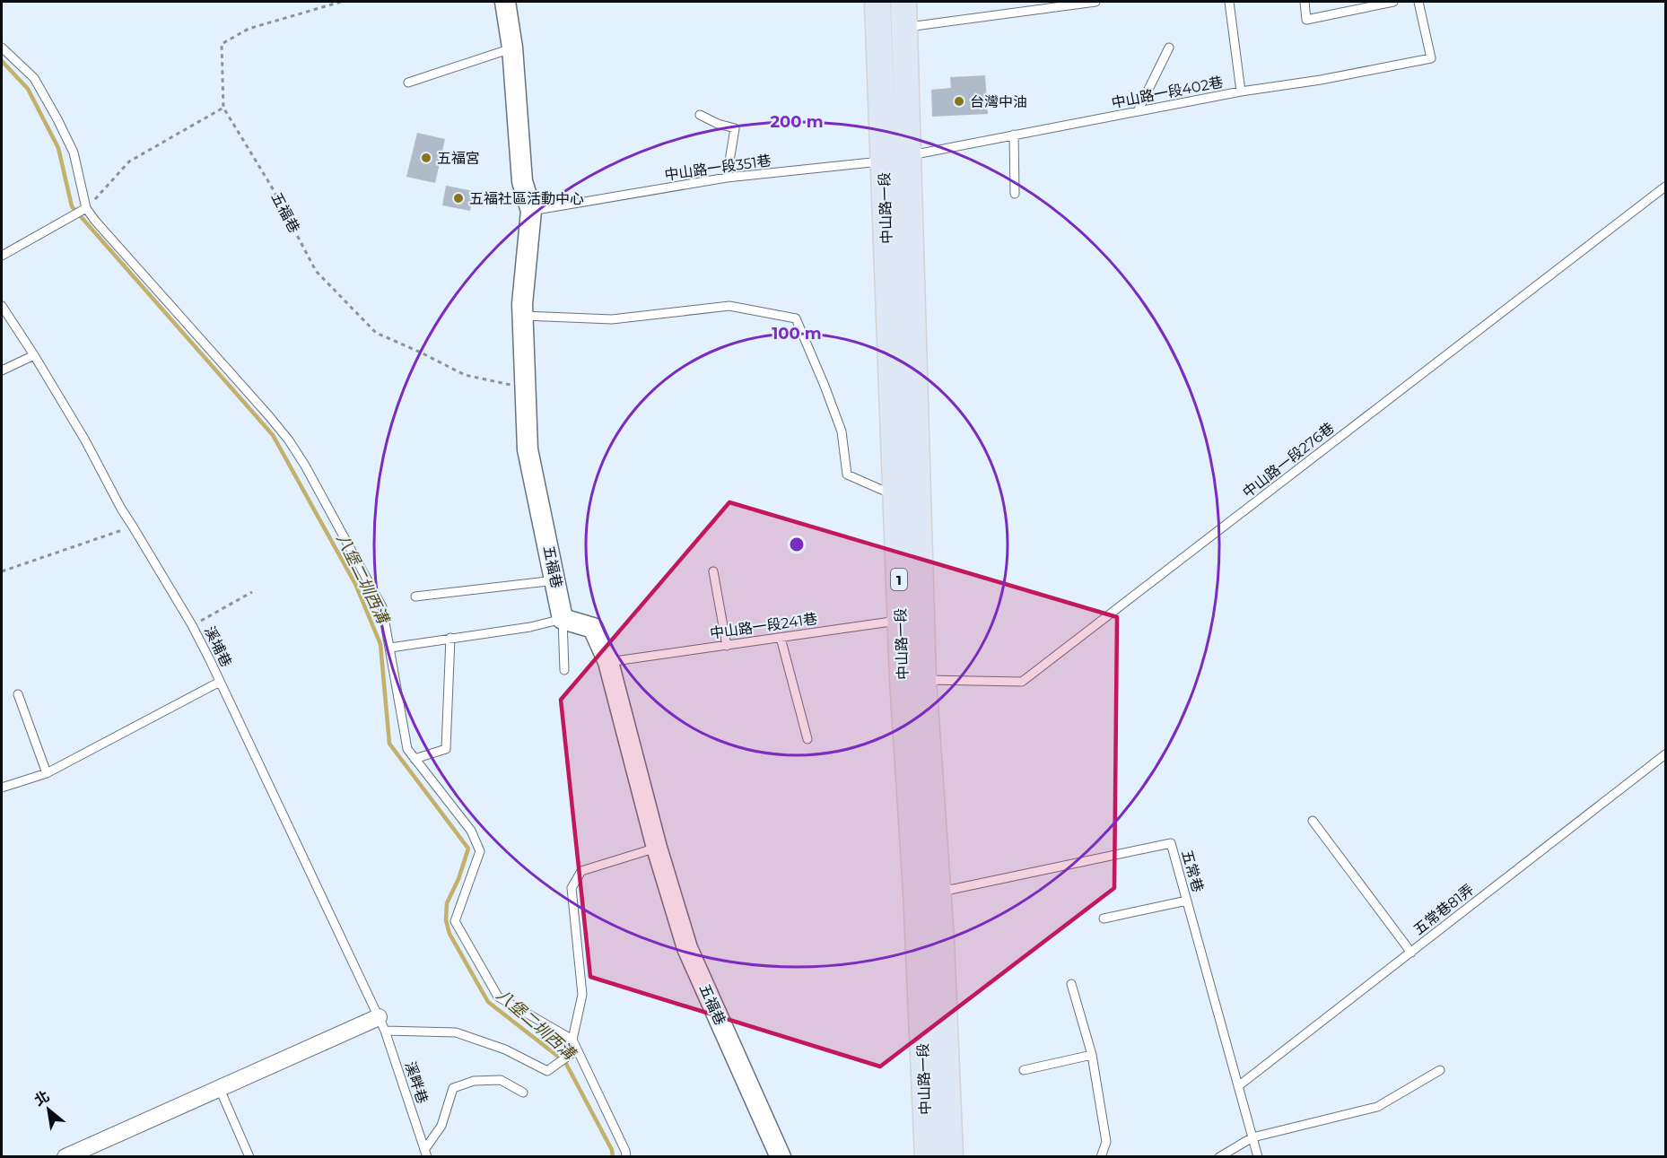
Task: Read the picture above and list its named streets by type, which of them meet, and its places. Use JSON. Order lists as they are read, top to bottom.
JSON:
{
  "streets": {
    "main road": ["中山路一段", "1"],
    "street": ["五福巷"],
    "lane": [
      "中山路一段402巷",
      "中山路一段351巷",
      "中山路一段276巷",
      "中山路一段241巷",
      "溪埔巷",
      "五常巷",
      "五常巷81弄",
      "溪畔巷"
    ]
  },
  "crossings": [
    ["中山路一段402巷", "中山路一段351巷"],
    ["中山路一段402巷", "中山路一段"],
    ["中山路一段351巷", "中山路一段"],
    ["中山路一段351巷", "五福巷"],
    ["中山路一段", "中山路一段276巷"],
    ["中山路一段", "中山路一段241巷"],
    ["中山路一段", "五常巷"],
    ["五福巷", "中山路一段241巷"],
    ["溪埔巷", "溪畔巷"],
    ["五常巷", "五常巷81弄"]
  ],
  "water": ["八堡二圳西溝"],
  "places": ["台灣中油", "五福宮", "五福社區活動中心"],
  "north": "top left",
  "rings": ["200 m", "100 m"]
}
